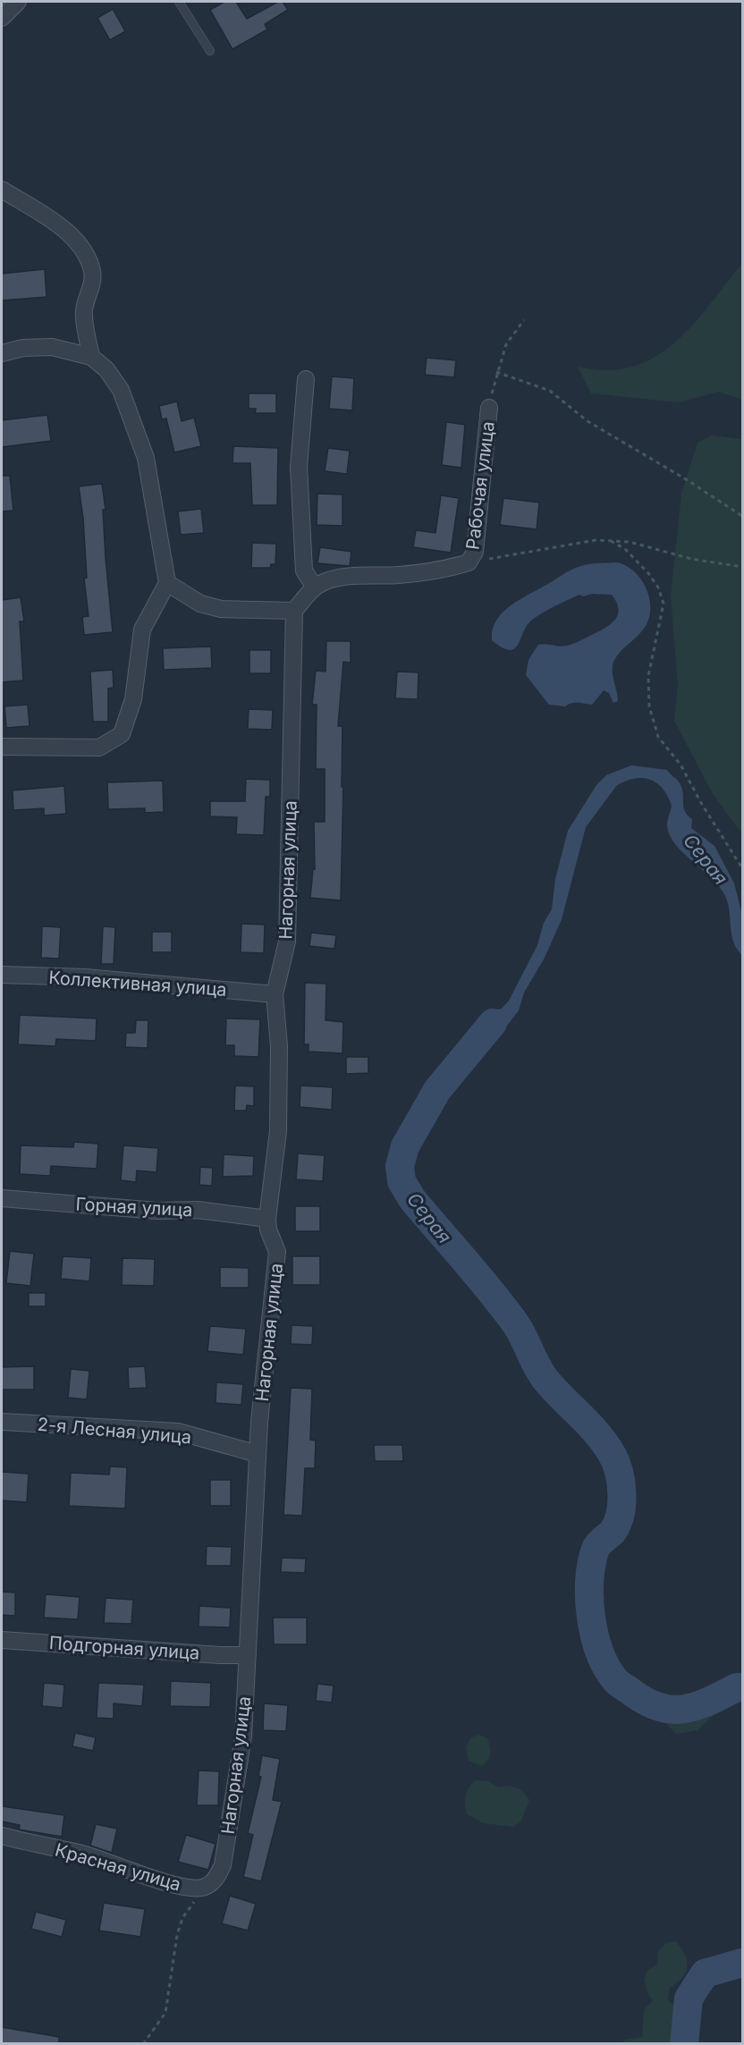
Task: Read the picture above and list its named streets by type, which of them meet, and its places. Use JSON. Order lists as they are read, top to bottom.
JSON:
{
  "streets": {
    "street": [
      "Рабочая улица",
      "Нагорная улица",
      "Коллективная улица",
      "Горная улица",
      "2-я Лесная улица",
      "Подгорная улица",
      "Красная улица"
    ]
  },
  "crossings": [
    ["Рабочая улица", "Нагорная улица"],
    ["Нагорная улица", "Коллективная улица"],
    ["Нагорная улица", "Горная улица"],
    ["Нагорная улица", "2-я Лесная улица"],
    ["Нагорная улица", "Подгорная улица"],
    ["Нагорная улица", "Красная улица"]
  ],
  "water": ["Серая"]
}
